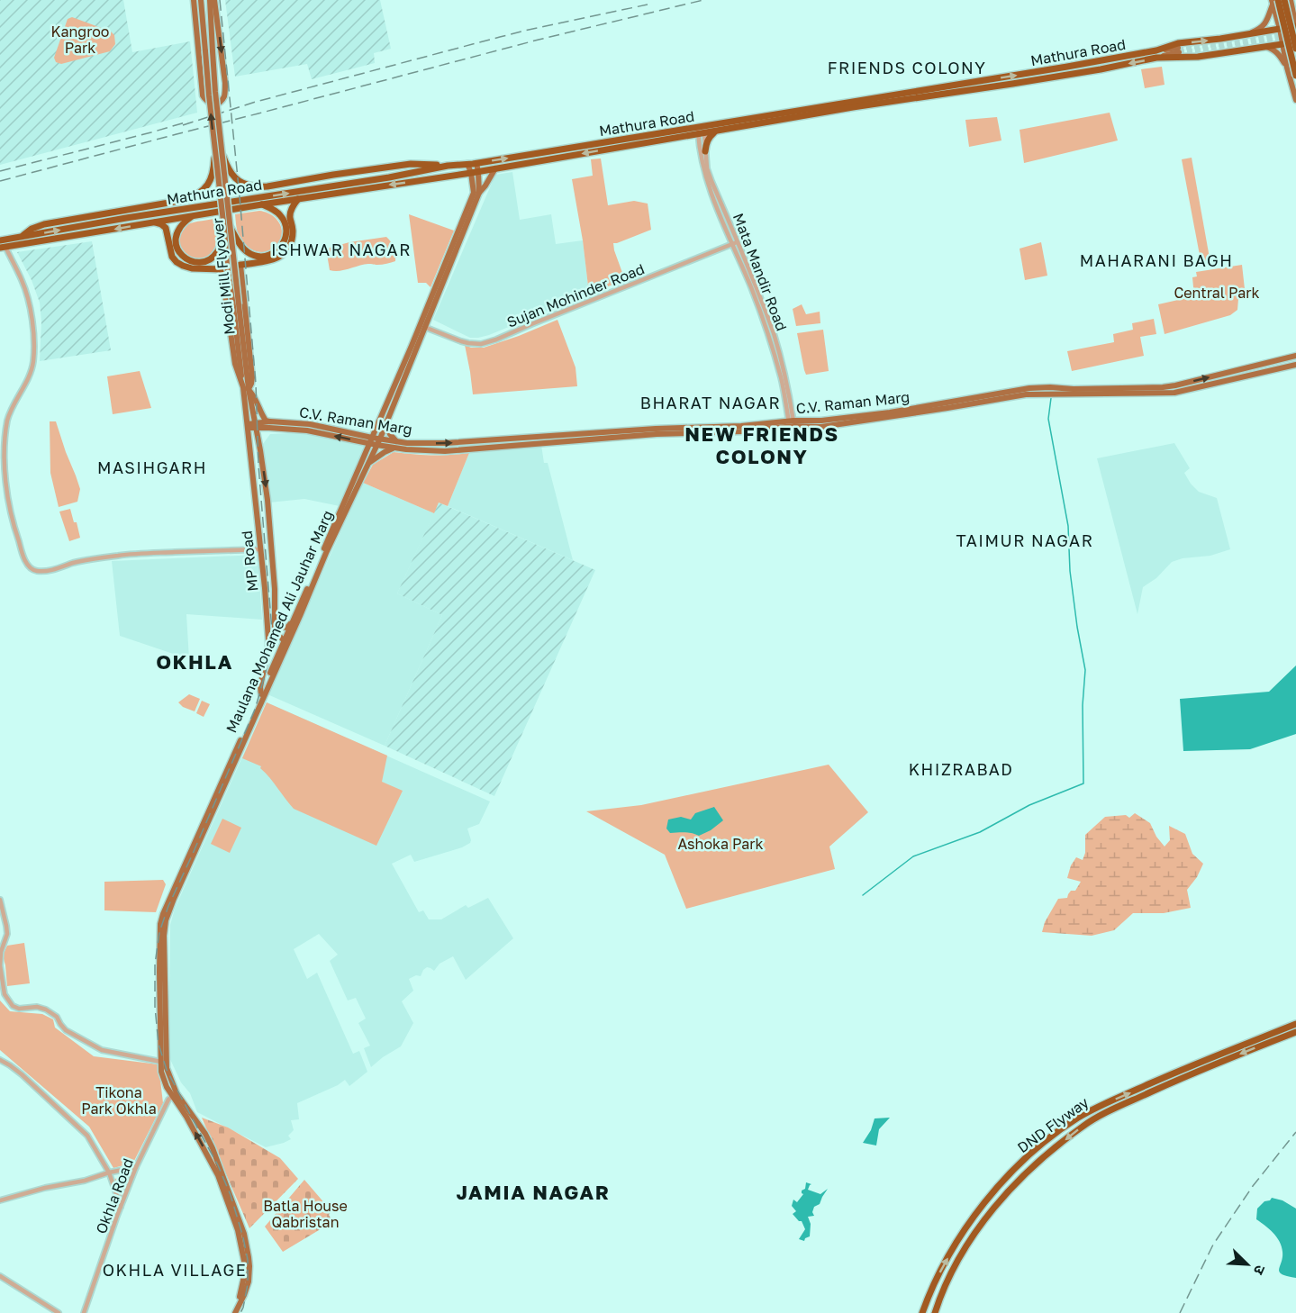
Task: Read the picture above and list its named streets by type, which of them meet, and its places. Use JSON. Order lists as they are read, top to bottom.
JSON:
{
  "streets": {
    "highway": ["Mathura Road", "DND Flyway"],
    "main road": [
      "Modi Mill Flyover",
      "C.V. Raman Marg",
      "MP Road",
      "Maulana Mohamed Ali Jauhar Marg"
    ],
    "street": ["Mata Mandir Road", "Sujan Mohinder Road", "Okhla Road"]
  },
  "crossings": [
    ["Mathura Road", "Mata Mandir Road"],
    ["Mathura Road", "Maulana Mohamed Ali Jauhar Marg"],
    ["Mata Mandir Road", "Sujan Mohinder Road"],
    ["Sujan Mohinder Road", "Maulana Mohamed Ali Jauhar Marg"],
    ["C.V. Raman Marg", "MP Road"],
    ["C.V. Raman Marg", "Maulana Mohamed Ali Jauhar Marg"],
    ["MP Road", "Maulana Mohamed Ali Jauhar Marg"],
    ["Maulana Mohamed Ali Jauhar Marg", "Okhla Road"]
  ],
  "districts": [
    "FRIENDS COLONY",
    "ISHWAR NAGAR",
    "MAHARANI BAGH",
    "BHARAT NAGAR",
    "NEW FRIENDS COLONY",
    "MASIHGARH",
    "TAIMUR NAGAR",
    "OKHLA",
    "KHIZRABAD",
    "JAMIA NAGAR",
    "OKHLA VILLAGE"
  ],
  "parks": [
    "Kangroo Park",
    "Central Park",
    "Ashoka Park",
    "Tikona Park Okhla",
    "Batla House Qabristan"
  ],
  "north": "bottom right"
}
